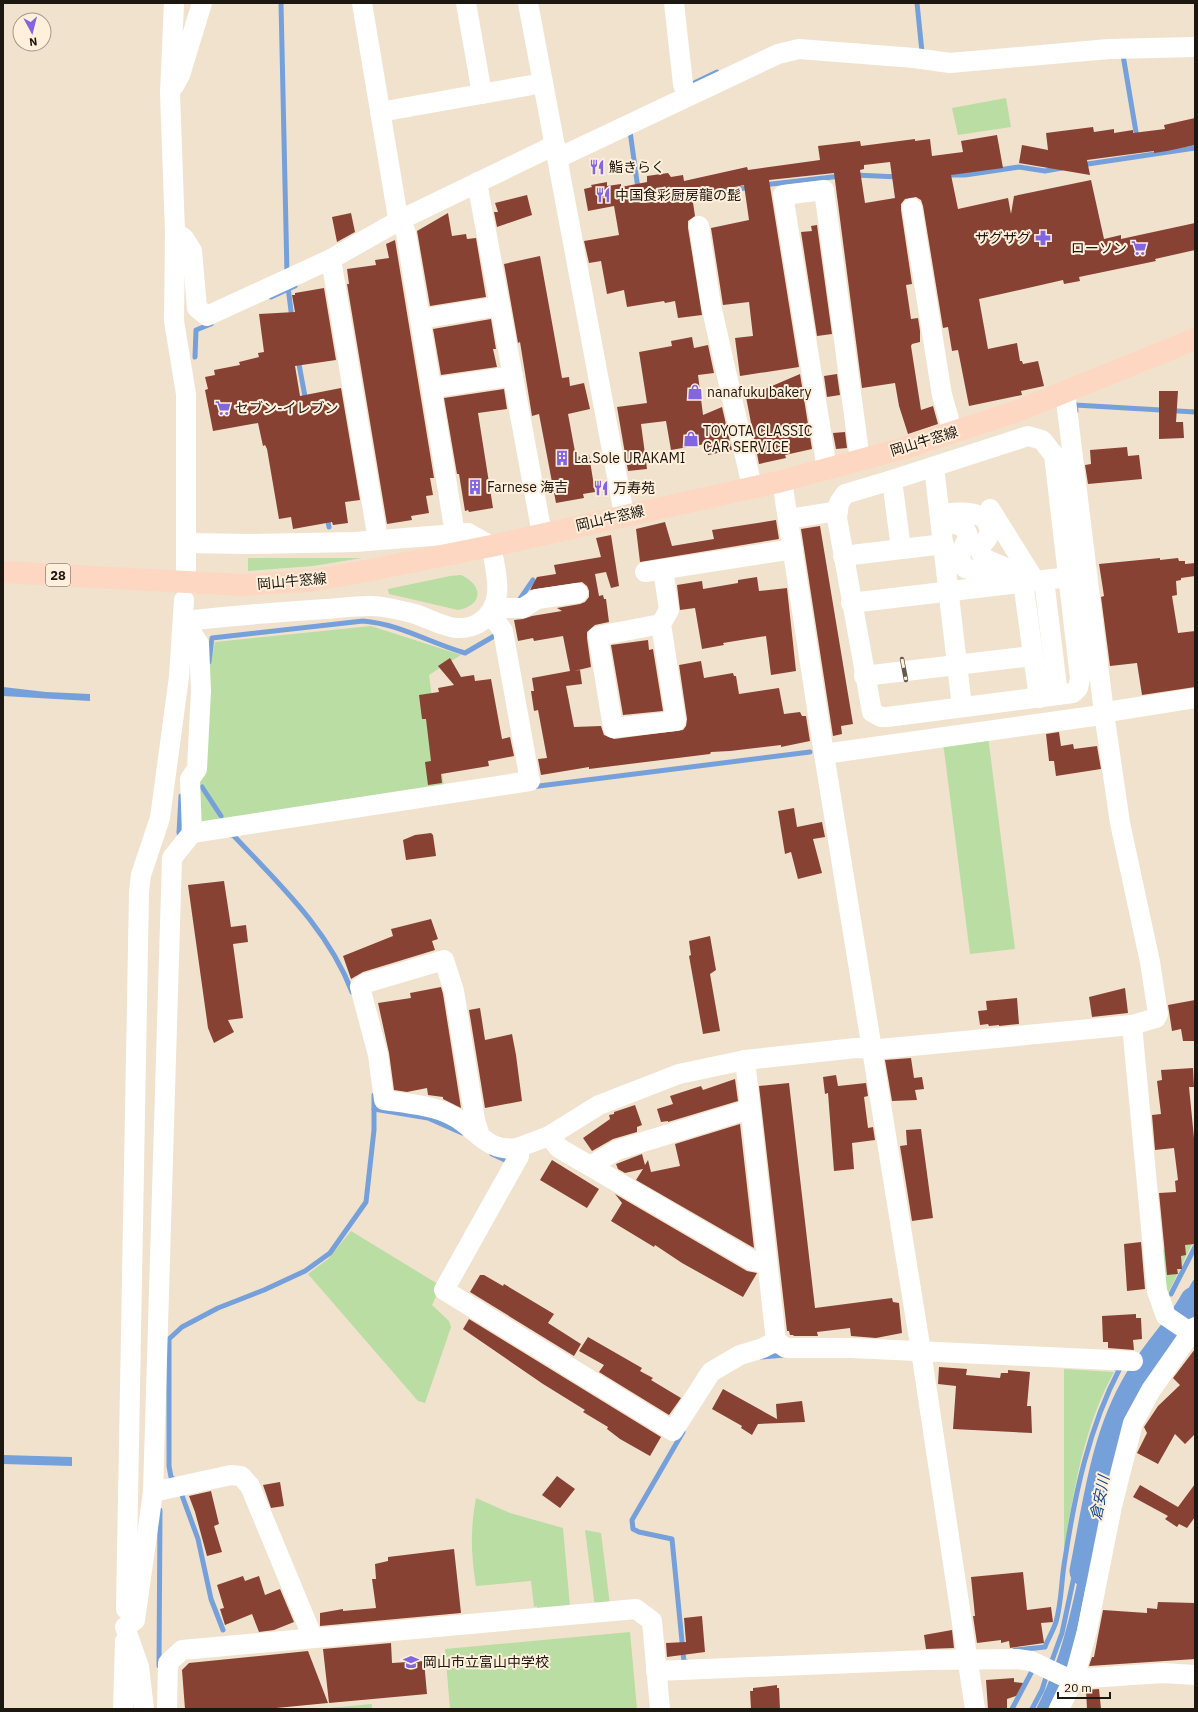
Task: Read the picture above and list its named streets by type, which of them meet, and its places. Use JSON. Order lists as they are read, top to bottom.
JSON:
{
  "streets": {
    "main road": ["岡山牛窓線", "28"]
  },
  "water": ["倉安川"],
  "places": {
    "restaurant": ["鮨きらく", "中国食彩厨房龍の髭", "万寿苑"],
    "pharmacy": ["ザグザグ"],
    "supermarket": ["ローソン", "セブン-イレブン"],
    "shop": ["nanafuku bakery", "TOYOTA CLASSIC CAR SERVICE"],
    "building": ["La.Sole URAKAMI", "Farnese 海吉"],
    "school or university": ["岡山市立富山中学校"]
  },
  "scale_bar": "20 m",
  "north": "bottom"
}
